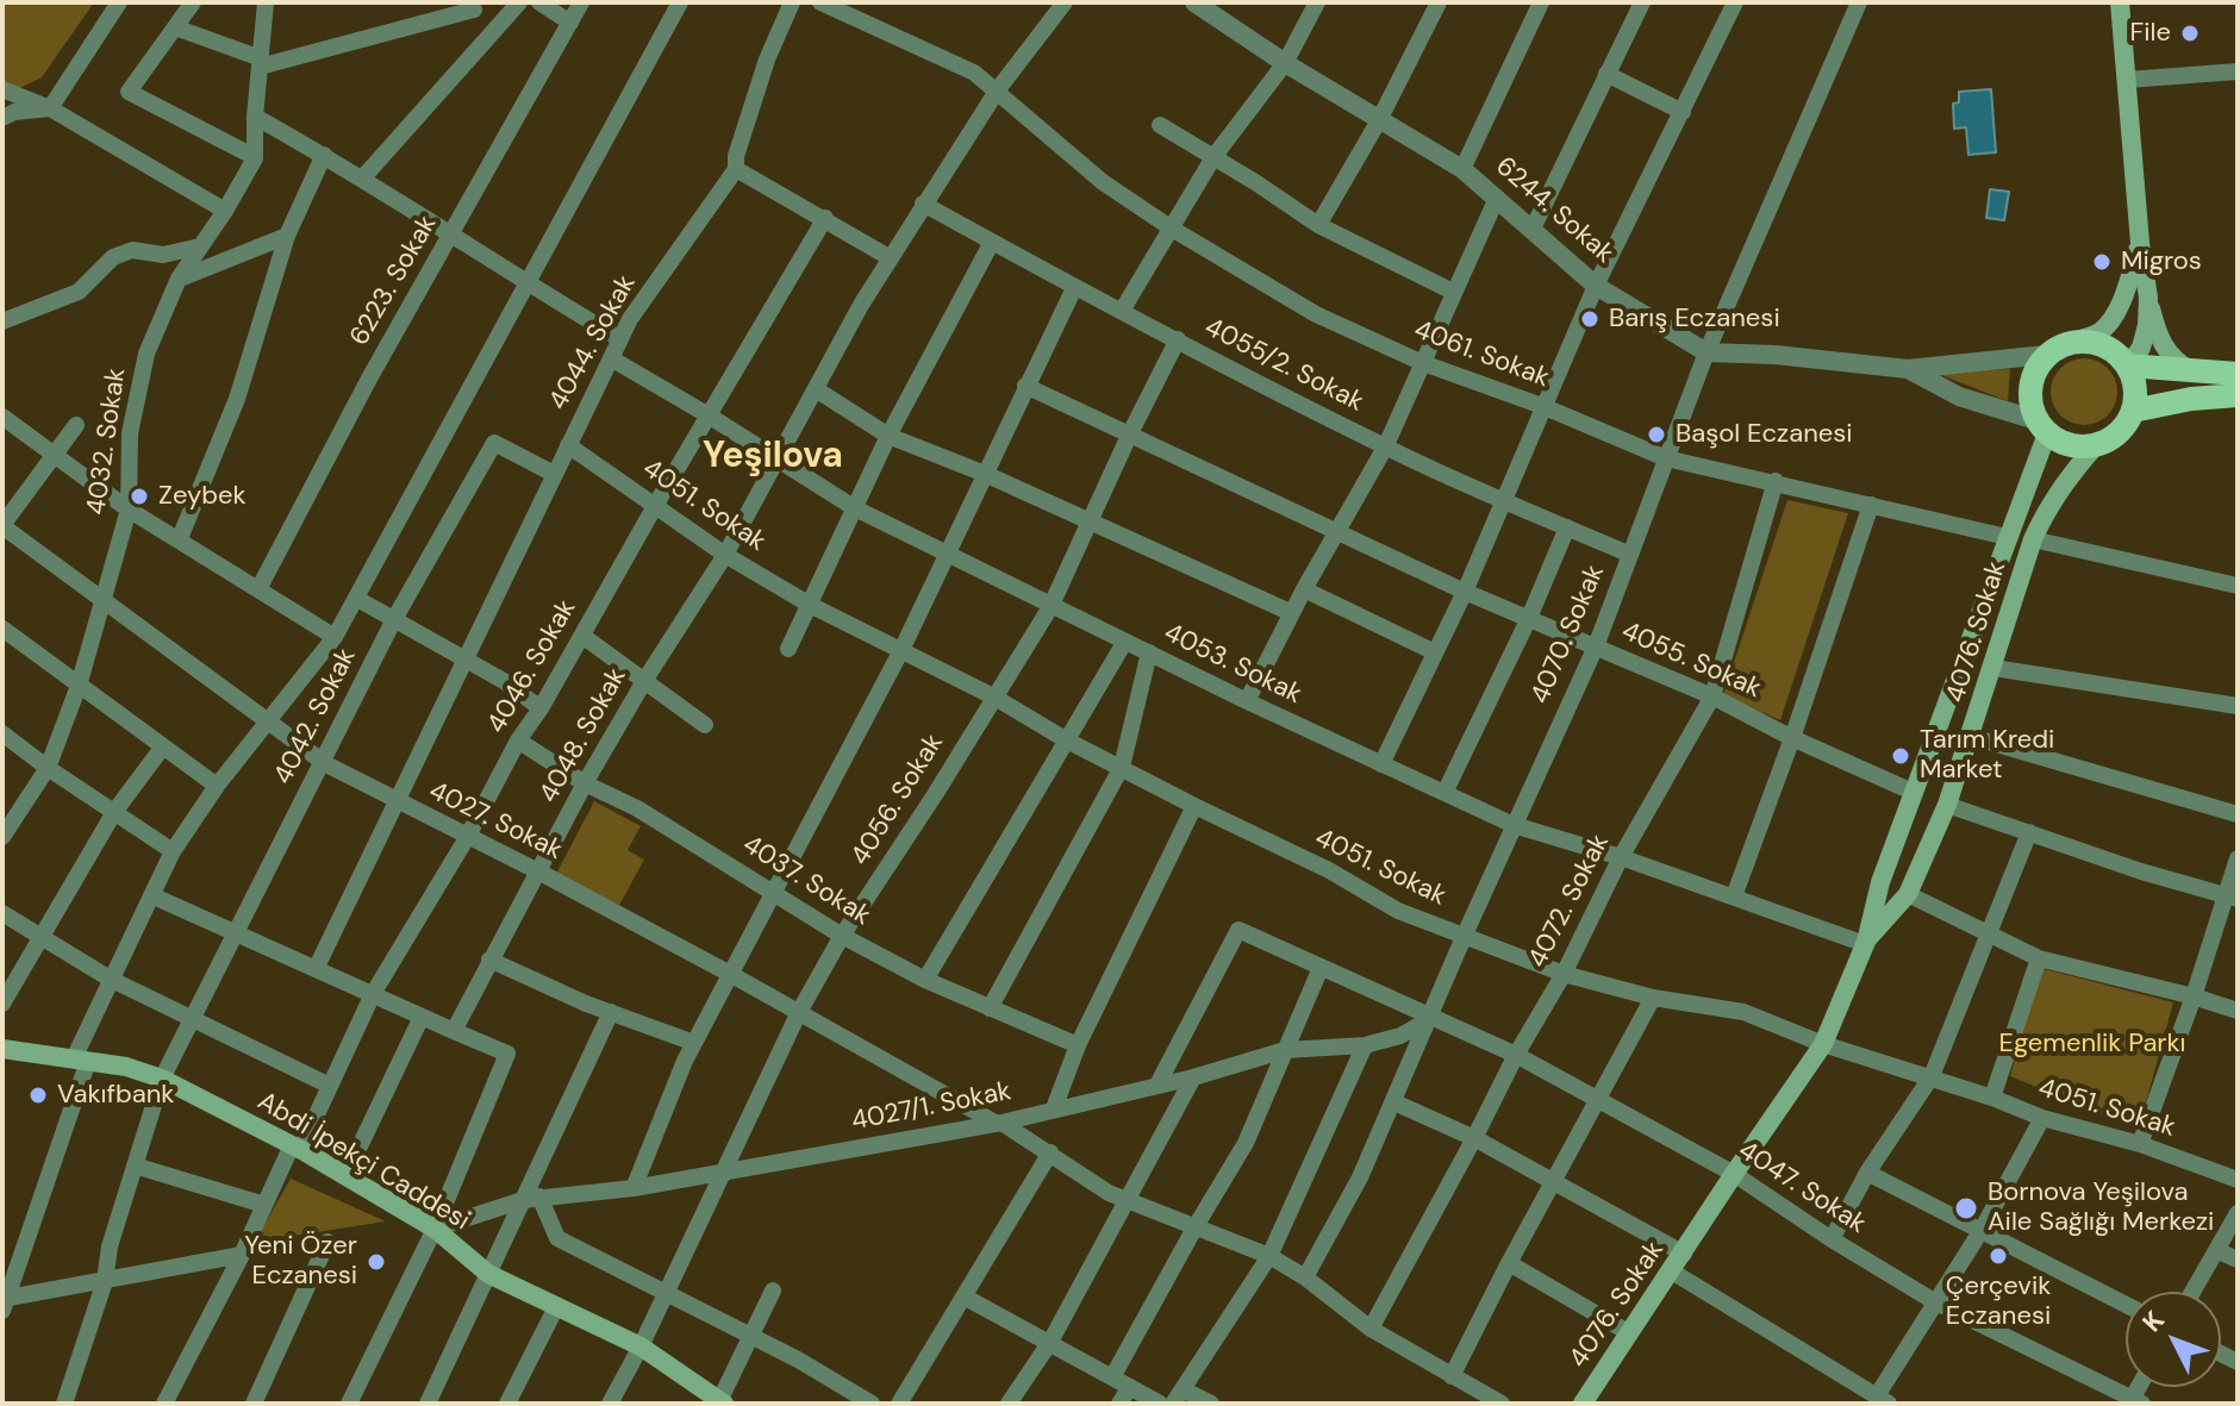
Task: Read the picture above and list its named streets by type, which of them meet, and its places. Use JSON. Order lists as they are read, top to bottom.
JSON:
{
  "streets": {
    "main road": ["4076. Sokak", "Abdi İpekçi Caddesi"],
    "street": [
      "6244. Sokak",
      "6223. Sokak",
      "4044. Sokak",
      "4061. Sokak",
      "4055/2. Sokak",
      "4032. Sokak",
      "4051. Sokak",
      "4070. Sokak",
      "4055. Sokak",
      "4053. Sokak",
      "4046. Sokak",
      "4042. Sokak",
      "4048. Sokak",
      "4056. Sokak",
      "4027. Sokak",
      "4037. Sokak",
      "4072. Sokak",
      "4027/1. Sokak",
      "4047. Sokak"
    ]
  },
  "crossings": [
    ["6244. Sokak", "4076. Sokak"],
    ["6244. Sokak", "4070. Sokak"],
    ["4044. Sokak", "4051. Sokak"],
    ["4044. Sokak", "4053. Sokak"],
    ["4044. Sokak", "4042. Sokak"],
    ["4044. Sokak", "4027. Sokak"],
    ["4061. Sokak", "4076. Sokak"],
    ["4061. Sokak", "4070. Sokak"],
    ["4061. Sokak", "4048. Sokak"],
    ["4061. Sokak", "4072. Sokak"],
    ["4055/2. Sokak", "4070. Sokak"],
    ["4055/2. Sokak", "4048. Sokak"],
    ["4055/2. Sokak", "4056. Sokak"],
    ["4032. Sokak", "4027. Sokak"],
    ["4051. Sokak", "4076. Sokak"],
    ["4051. Sokak", "4070. Sokak"],
    ["4051. Sokak", "4046. Sokak"],
    ["4051. Sokak", "4048. Sokak"],
    ["4051. Sokak", "4056. Sokak"],
    ["4051. Sokak", "4072. Sokak"],
    ["4076. Sokak", "4055. Sokak"],
    ["4076. Sokak", "4053. Sokak"],
    ["4076. Sokak", "4047. Sokak"],
    ["4070. Sokak", "4055. Sokak"],
    ["4070. Sokak", "4053. Sokak"],
    ["4070. Sokak", "4027. Sokak"],
    ["4070. Sokak", "4027/1. Sokak"],
    ["4070. Sokak", "4047. Sokak"],
    ["4055. Sokak", "4056. Sokak"],
    ["4055. Sokak", "4072. Sokak"],
    ["4053. Sokak", "4046. Sokak"],
    ["4053. Sokak", "4048. Sokak"],
    ["4053. Sokak", "4056. Sokak"],
    ["4053. Sokak", "4072. Sokak"],
    ["4046. Sokak", "4027. Sokak"],
    ["4046. Sokak", "4037. Sokak"],
    ["4046. Sokak", "Abdi İpekçi Caddesi"],
    ["4042. Sokak", "4027. Sokak"],
    ["4042. Sokak", "Abdi İpekçi Caddesi"],
    ["4048. Sokak", "4027. Sokak"],
    ["4048. Sokak", "4037. Sokak"],
    ["4056. Sokak", "4027. Sokak"],
    ["4056. Sokak", "4037. Sokak"],
    ["4056. Sokak", "4027/1. Sokak"],
    ["4056. Sokak", "Abdi İpekçi Caddesi"],
    ["4027. Sokak", "4072. Sokak"],
    ["4027. Sokak", "4027/1. Sokak"],
    ["4072. Sokak", "4047. Sokak"],
    ["4027/1. Sokak", "Abdi İpekçi Caddesi"],
    ["4027/1. Sokak", "4047. Sokak"]
  ],
  "districts": ["Yeşilova"],
  "parks": ["Egemenlik Parkı"],
  "places": [
    "File",
    "Migros",
    "Barış Eczanesi",
    "Başol Eczanesi",
    "Zeybek",
    "Tarım Kredi Market",
    "Vakıfbank",
    "Bornova Yeşilova Aile Sağlığı Merkezi",
    "Çerçevik Eczanesi",
    "Yeni Özer Eczanesi"
  ],
  "north": "top left"
}
